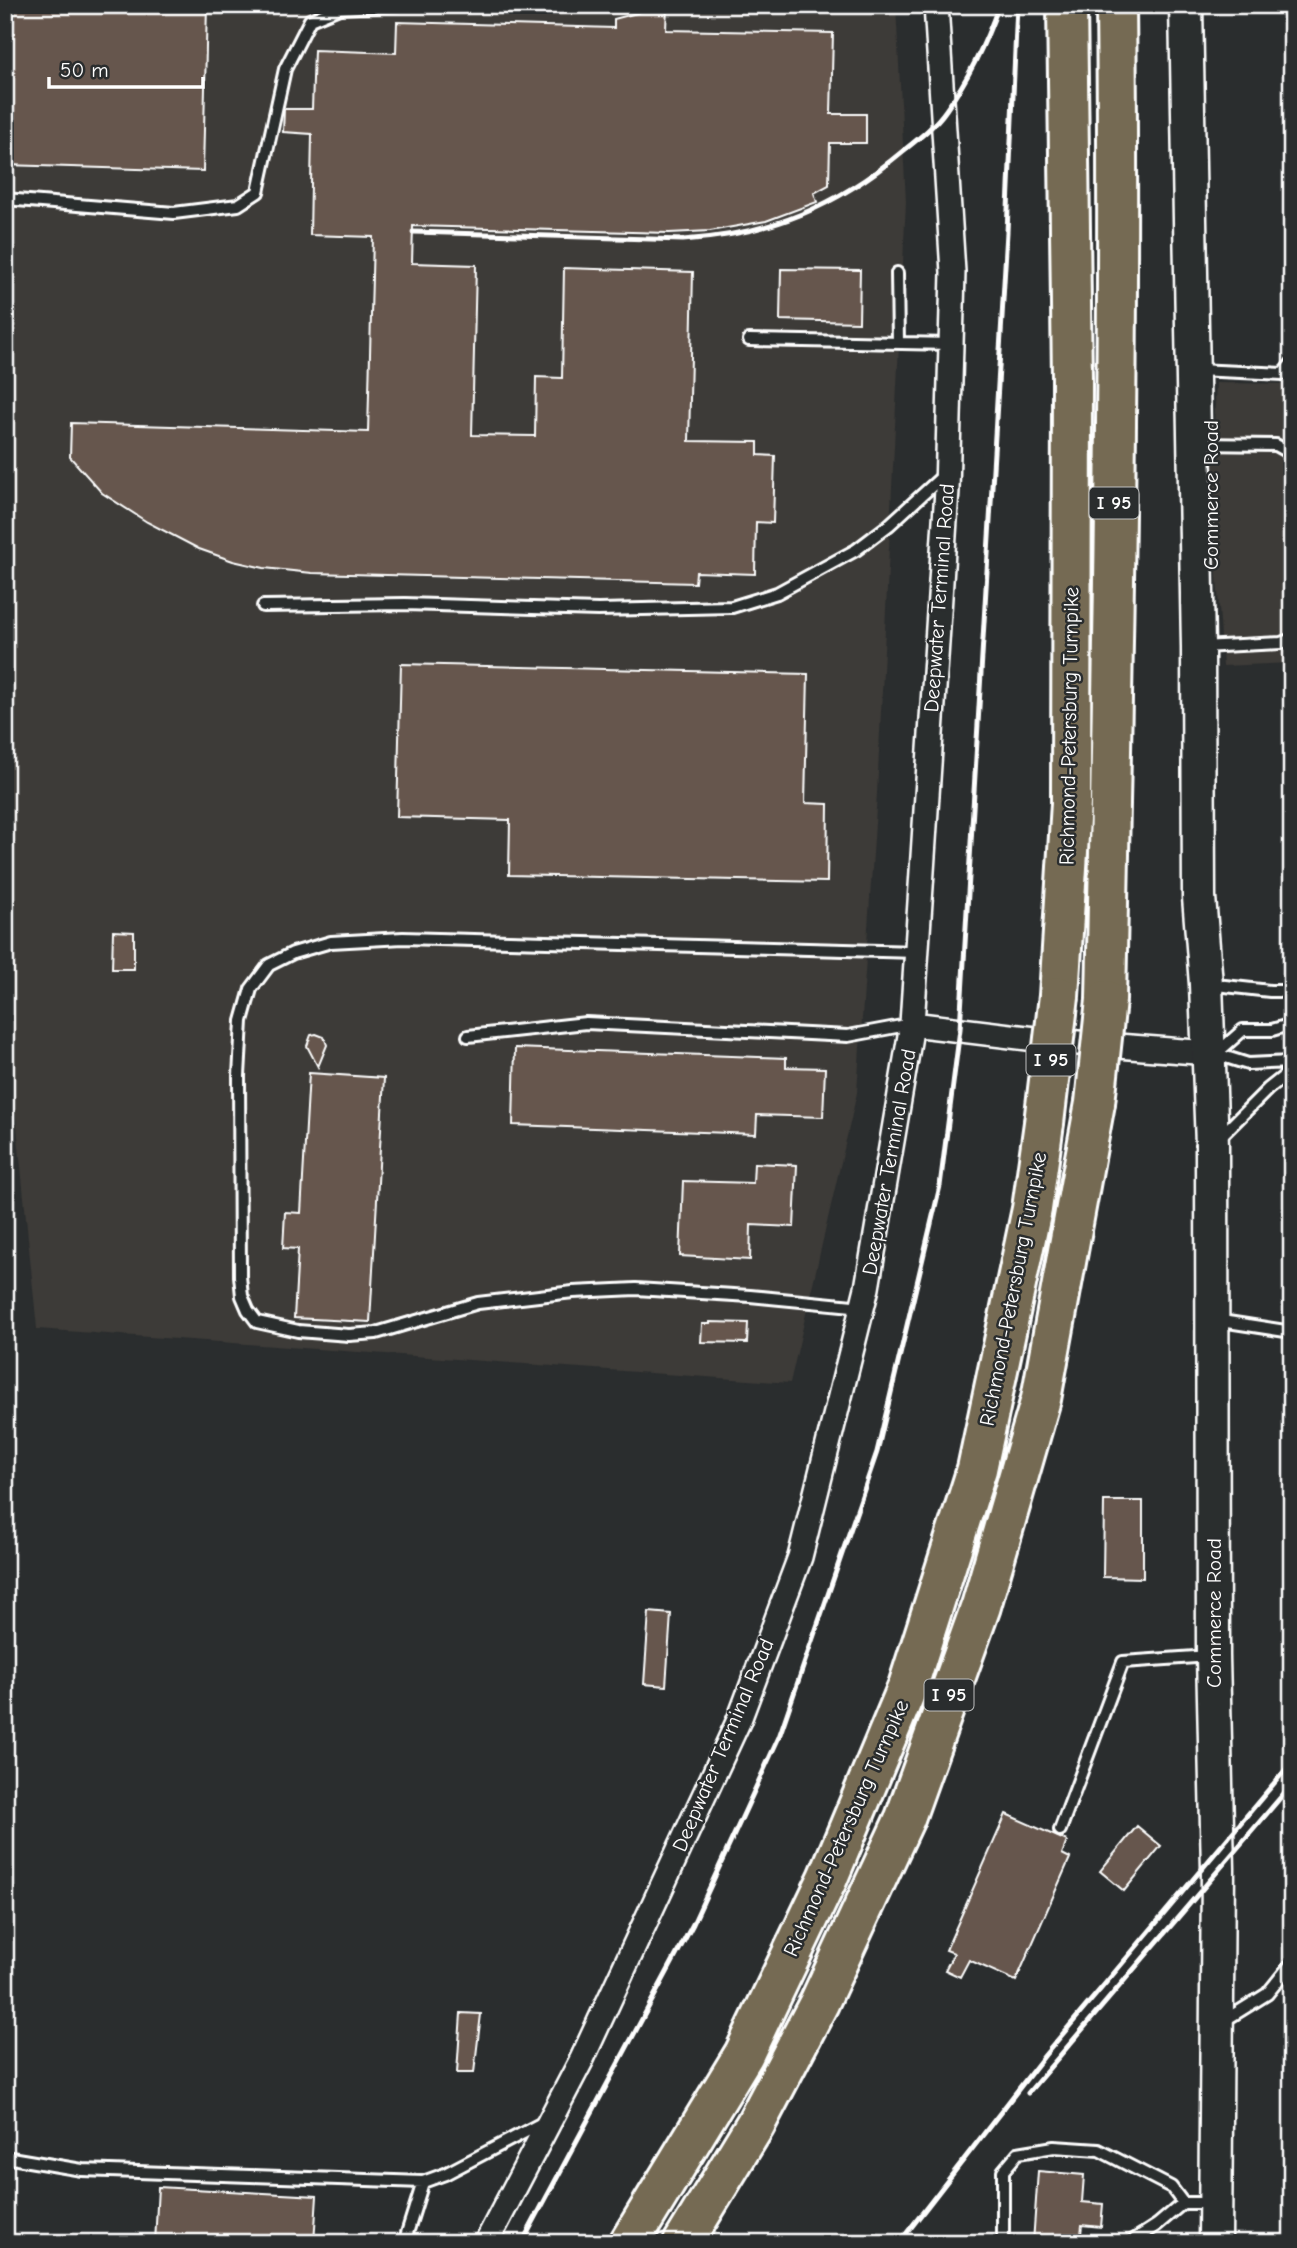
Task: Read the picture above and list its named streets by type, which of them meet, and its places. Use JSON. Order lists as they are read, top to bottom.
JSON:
{
  "streets": {
    "highway": ["I 95", "Richmond-Petersburg Turnpike"],
    "main road": ["Commerce Road"],
    "street": ["Deepwater Terminal Road"]
  },
  "scale_bar": "50 m"
}
